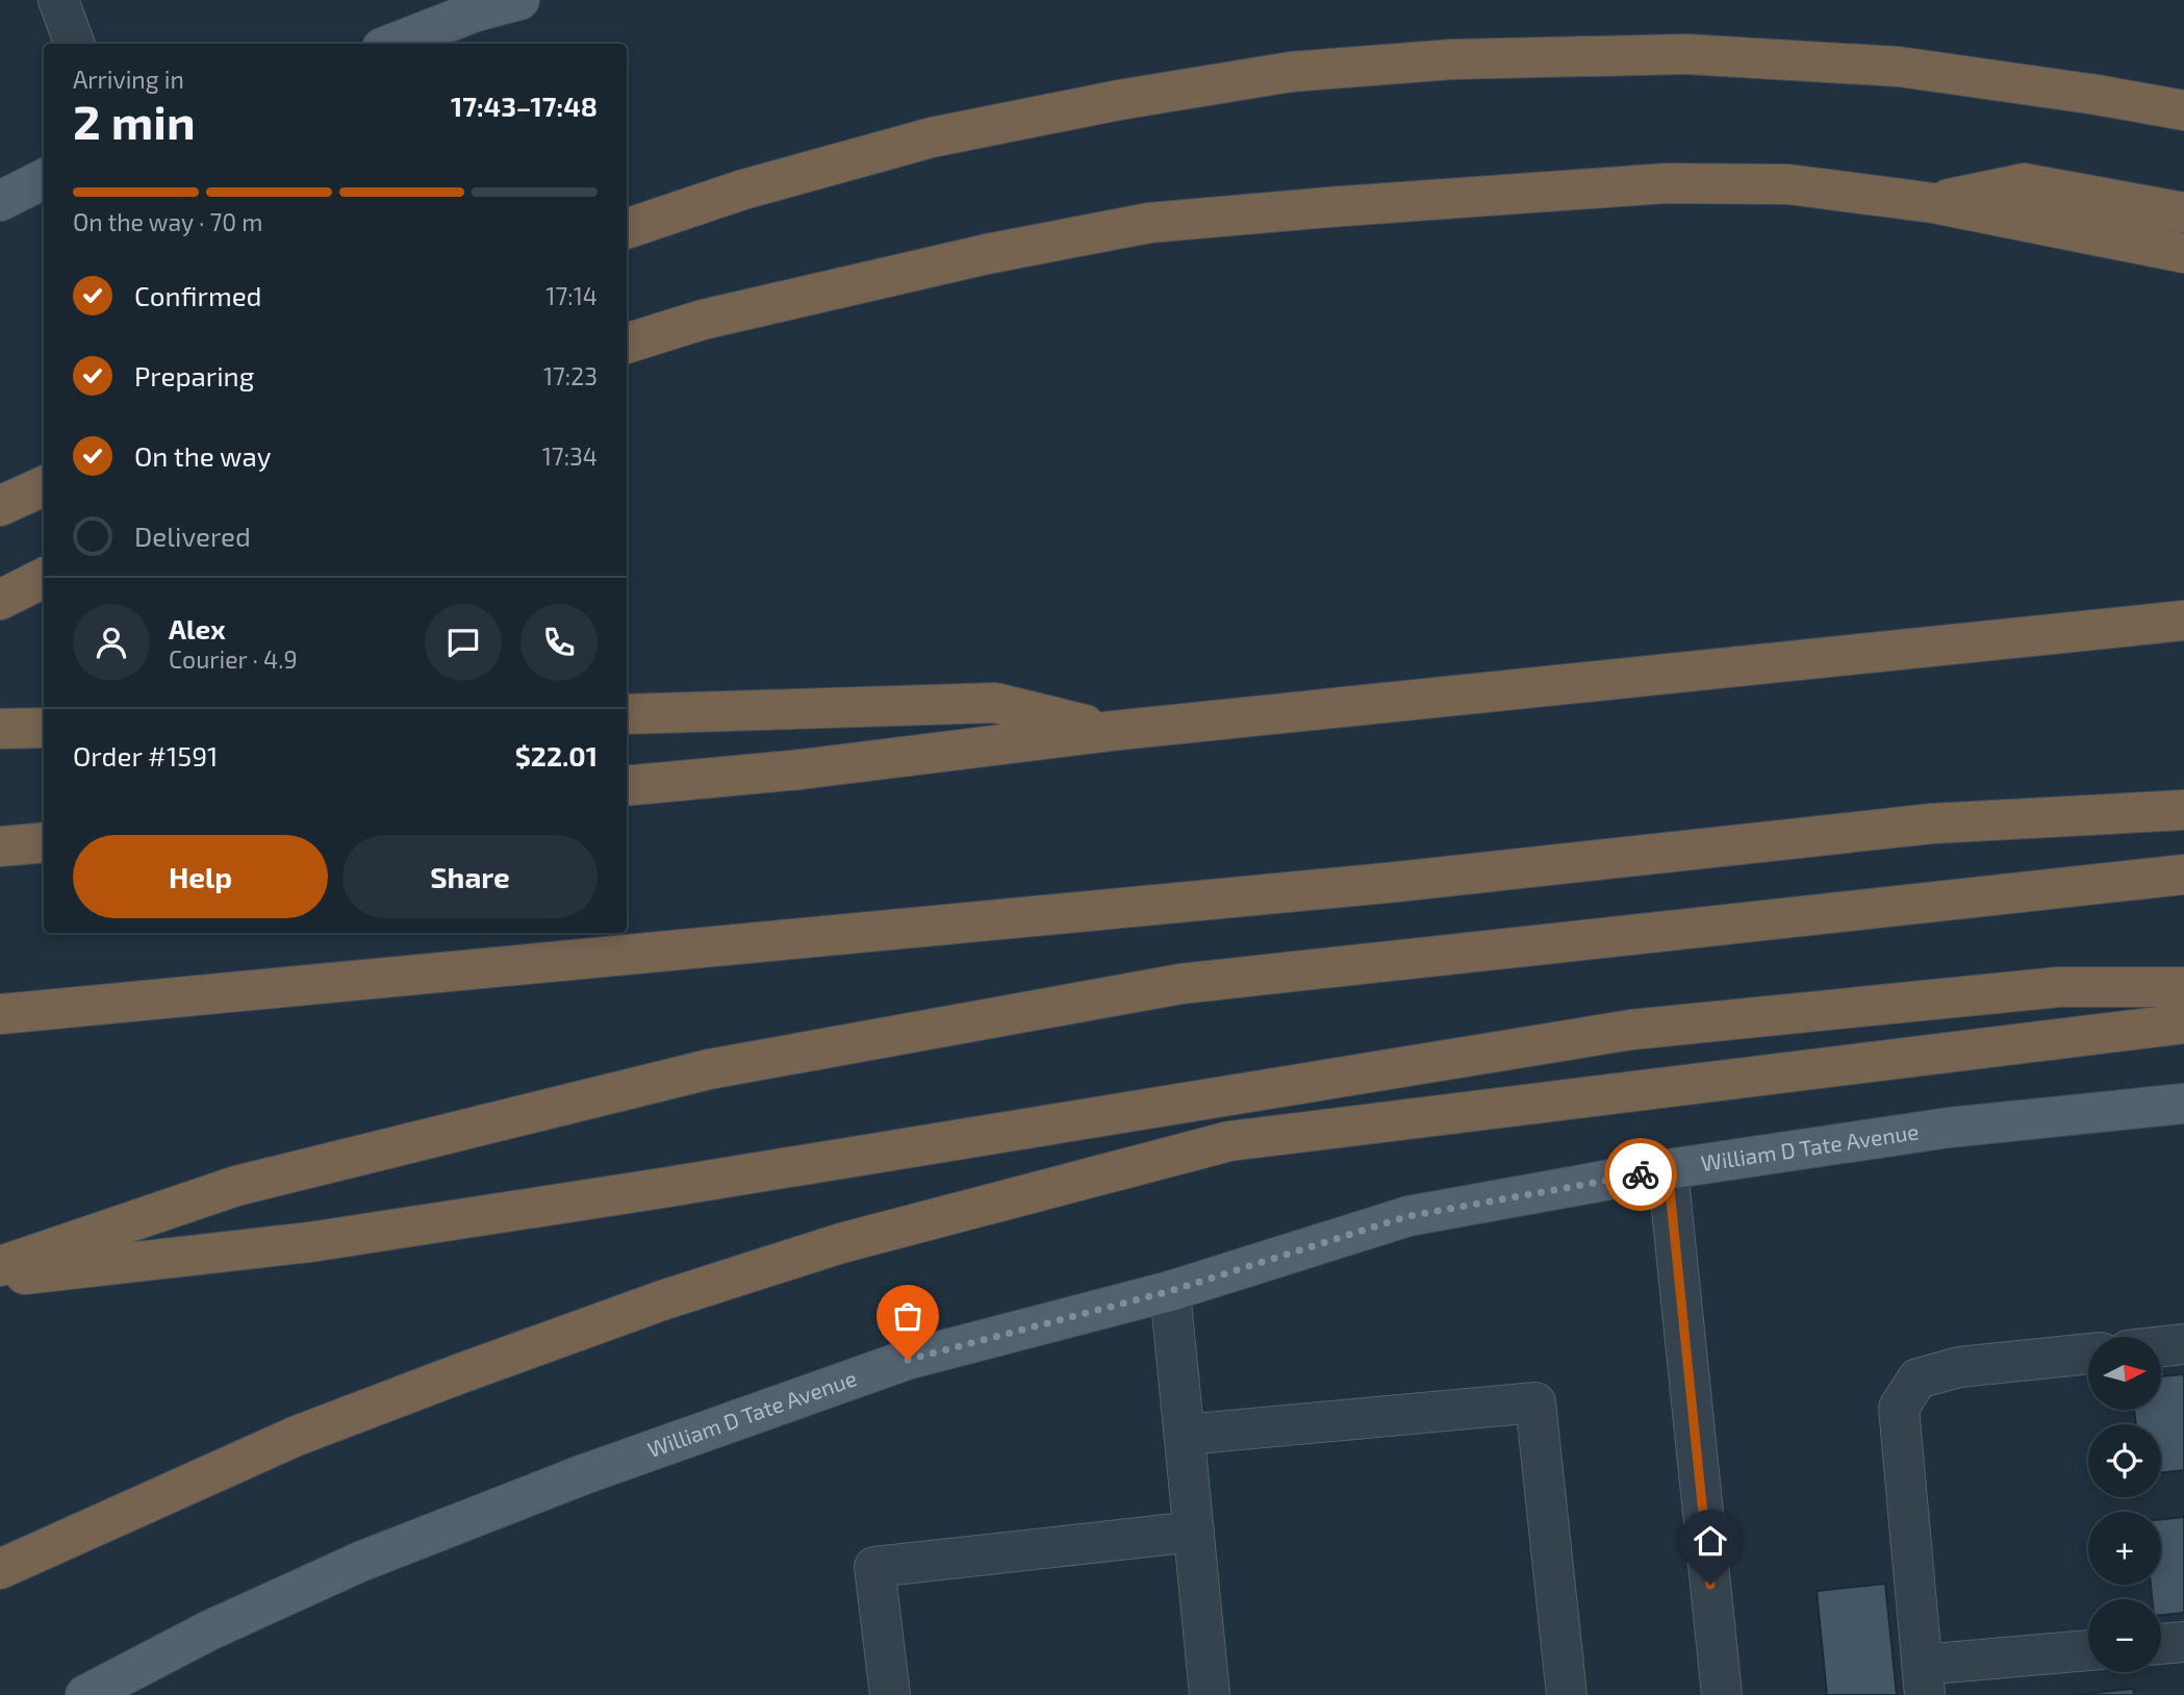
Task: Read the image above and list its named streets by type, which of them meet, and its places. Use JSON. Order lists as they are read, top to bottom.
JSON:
{
  "streets": {
    "main road": ["William D Tate Avenue"]
  },
  "north": "right",
  "page": {
    "heading": ["2 min", "Arriving in", "17:43–17:48"],
    "panel": [
      "Alex",
      "Courier · 4.9",
      "Order #1591",
      "$22.01"
    ],
    "bar": "On the way · 70 m",
    "list": [
      ["Confirmed", "17:14"],
      ["Preparing", "17:23"],
      ["On the way", "17:34"],
      "Delivered"
    ],
    "buttons": ["Help", "Share"],
    "map_buttons": ["+", "−"]
  }
}
